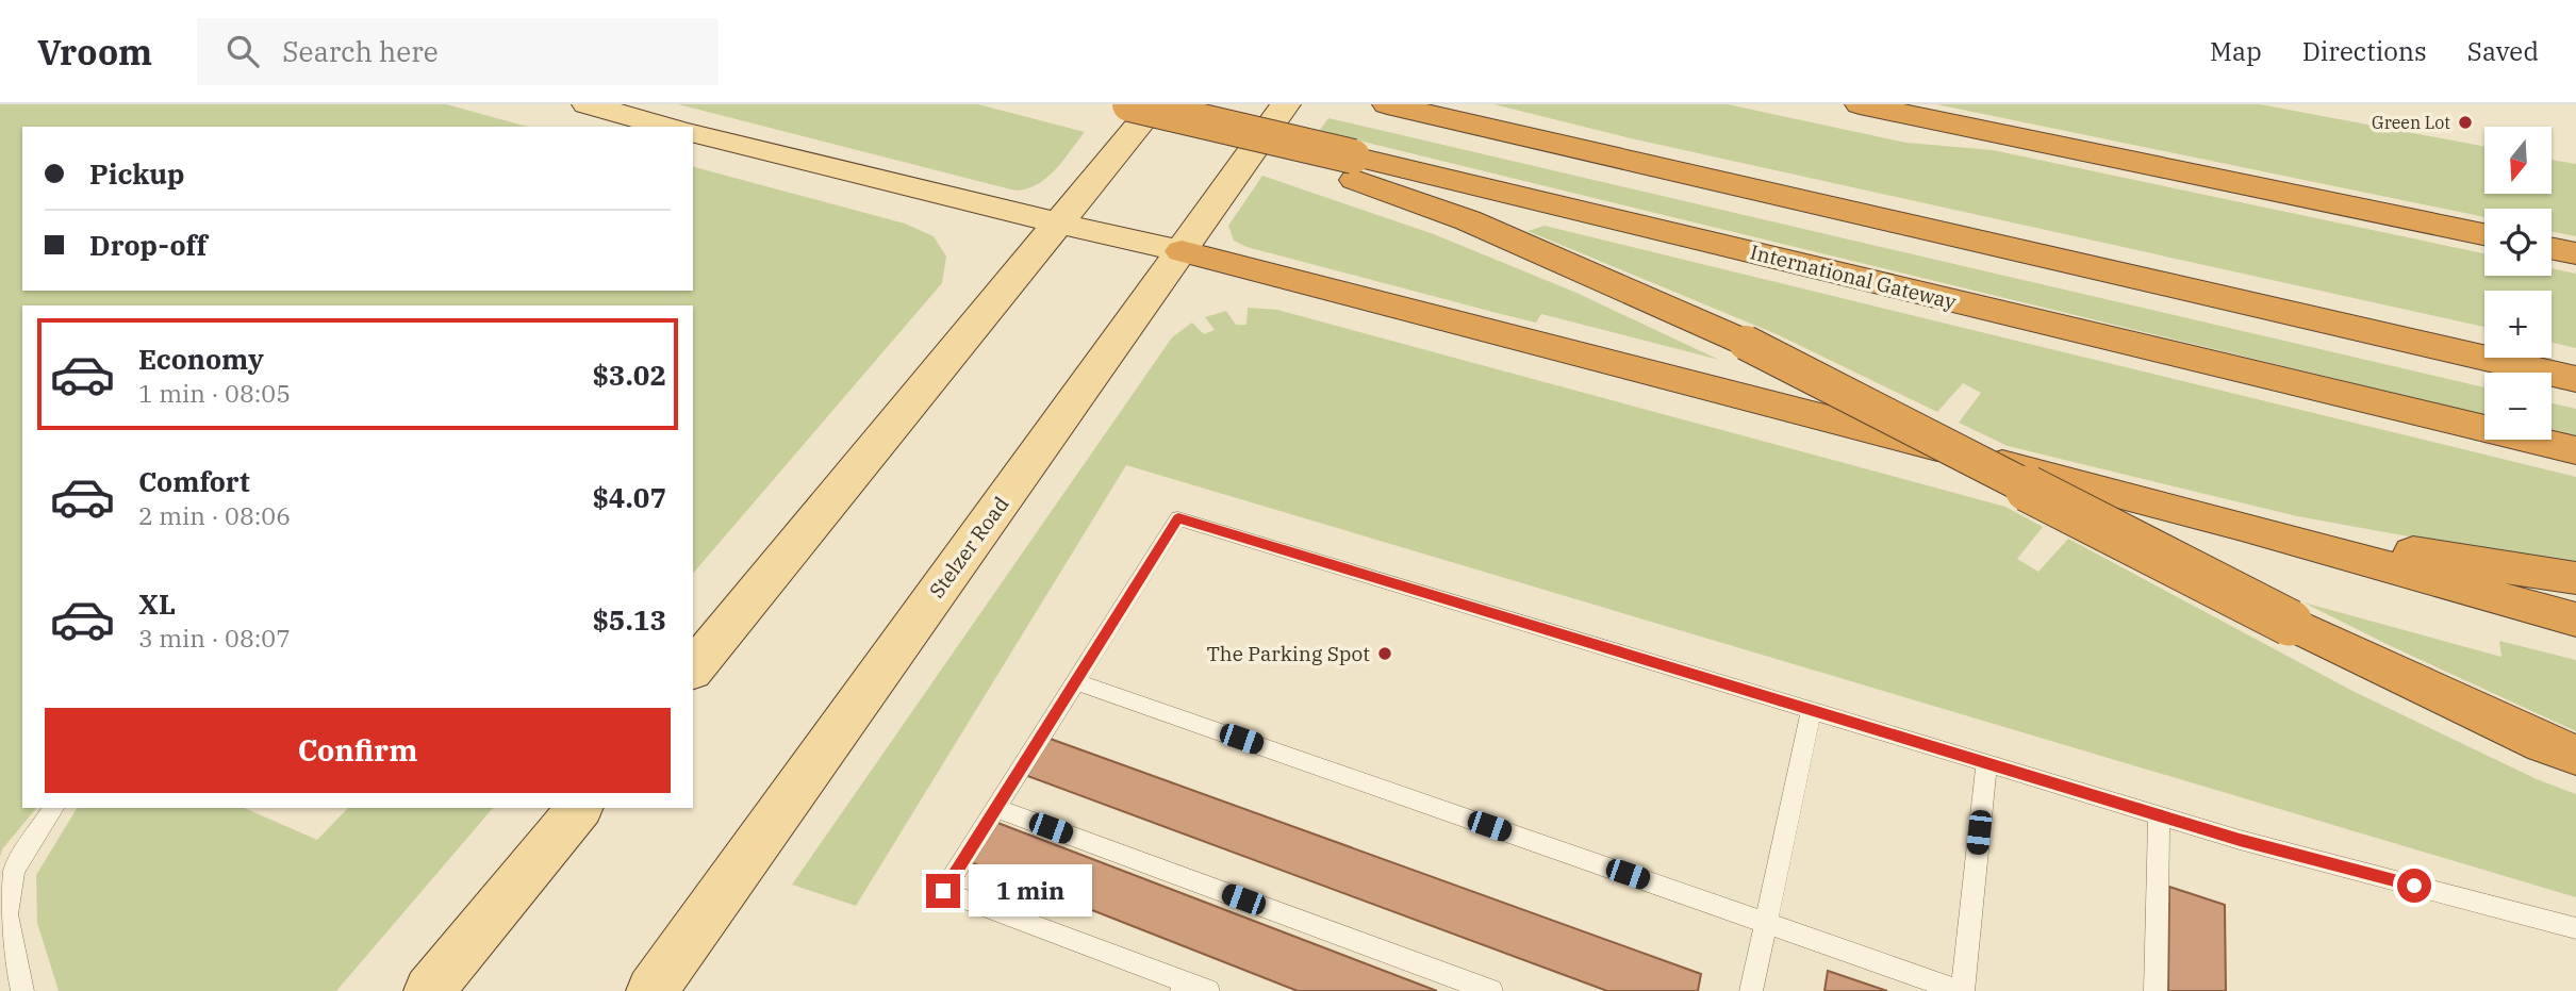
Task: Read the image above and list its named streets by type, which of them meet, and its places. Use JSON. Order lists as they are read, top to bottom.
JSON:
{
  "streets": {
    "highway": ["International Gateway"],
    "main road": ["Stelzer Road"]
  },
  "places": ["Green Lot", "The Parking Spot"],
  "north": "bottom",
  "page": {
    "header": "Vroom",
    "search": "Search here",
    "nav": ["Map", "Directions", "Saved"],
    "map_buttons": ["+", "−"],
    "banner": ["Pickup", "Drop-off"],
    "list": [
      {
        "name": "Economy",
        "note": "1 min · 08:05",
        "value": "$3.02"
      },
      {
        "name": "Comfort",
        "note": "2 min · 08:06",
        "value": "$4.07"
      },
      {
        "name": "XL",
        "note": "3 min · 08:07",
        "value": "$5.13"
      }
    ],
    "buttons": "Confirm",
    "bubble": "1 min"
  }
}
